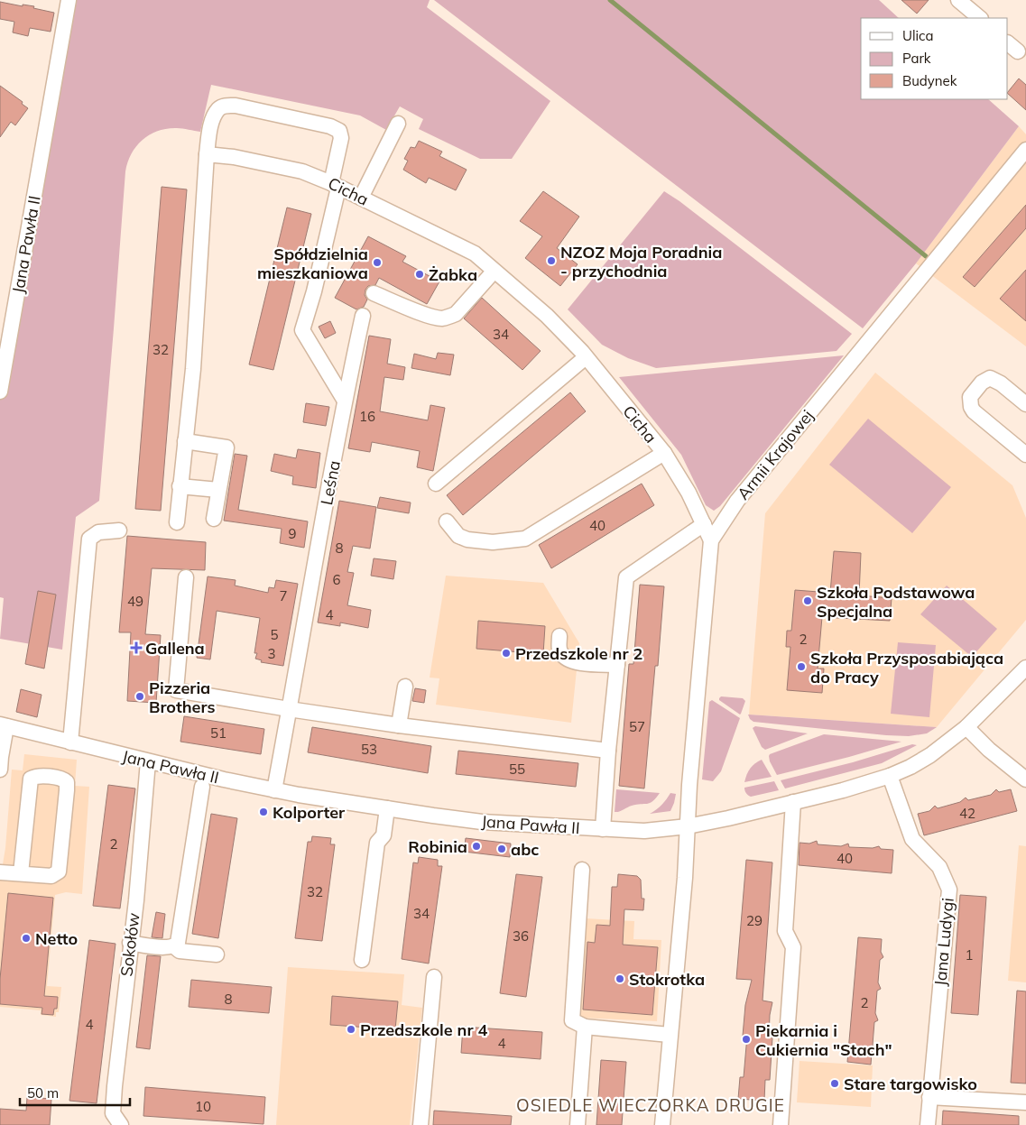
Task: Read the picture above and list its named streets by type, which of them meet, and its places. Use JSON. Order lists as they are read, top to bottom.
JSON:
{
  "streets": {
    "street": [
      "Cicha",
      "Jana Pawła II",
      "Armii Krajowej",
      "Leśna",
      "Jana Ludygi",
      "Sokołów"
    ]
  },
  "crossings": [
    ["Cicha", "Armii Krajowej"],
    ["Jana Pawła II", "Armii Krajowej"],
    ["Jana Pawła II", "Leśna"],
    ["Jana Pawła II", "Jana Ludygi"],
    ["Jana Pawła II", "Sokołów"]
  ],
  "districts": ["OSIEDLE WIECZORKA DRUGIE"],
  "places": {
    "other": [
      "NZOZ Moja Poradnia - przychodnia",
      "Spółdzielnia mieszkaniowa",
      "Żabka",
      "Szkoła Podstawowa Specjalna",
      "Przedszkole nr 2",
      "Szkoła Przysposabiająca do Pracy",
      "Pizzeria Brothers",
      "Kolporter",
      "Robinia",
      "abc",
      "Netto",
      "Stokrotka",
      "Przedszkole nr 4",
      "Piekarnia i Cukiernia \"Stach\"",
      "Stare targowisko"
    ],
    "health": ["Gallena"]
  },
  "house_numbers": [
    "34",
    "32",
    "16",
    "40",
    "9",
    "8",
    "6",
    "7",
    "49",
    "4",
    "5",
    "2",
    "3",
    "57",
    "51",
    "53",
    "55",
    "42",
    "2",
    "40",
    "32",
    "34",
    "29",
    "36",
    "1",
    "8",
    "2",
    "4",
    "4",
    "10"
  ],
  "legend": ["Ulica", "Park", "Budynek"],
  "scale_bar": "50 m"
}
